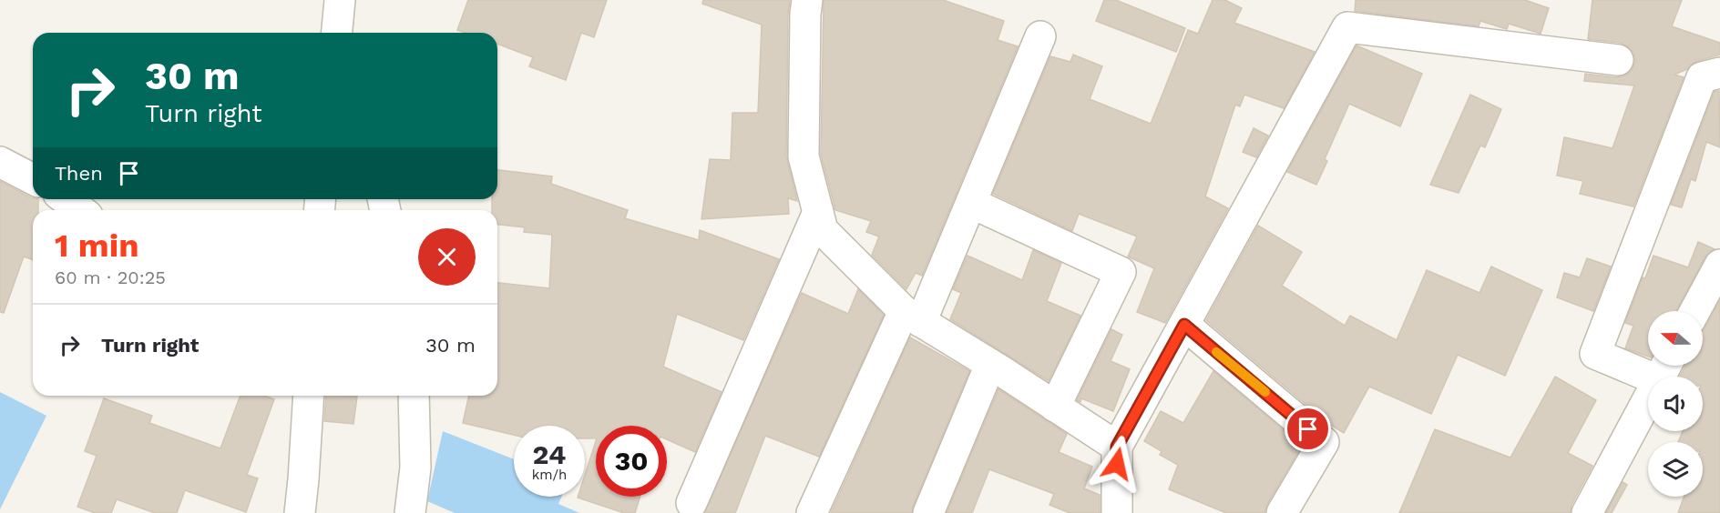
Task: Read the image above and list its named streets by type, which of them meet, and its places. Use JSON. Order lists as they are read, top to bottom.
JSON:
{
  "north": "left",
  "page": {
    "turn": ["30 m", "Turn right"],
    "then": "Then",
    "heading": ["1 min", "60 m · 20:25"],
    "list": [
      {
        "name": "Turn right",
        "value": "30 m"
      }
    ],
    "speed": "24 km/h",
    "limit": "30"
  }
}
